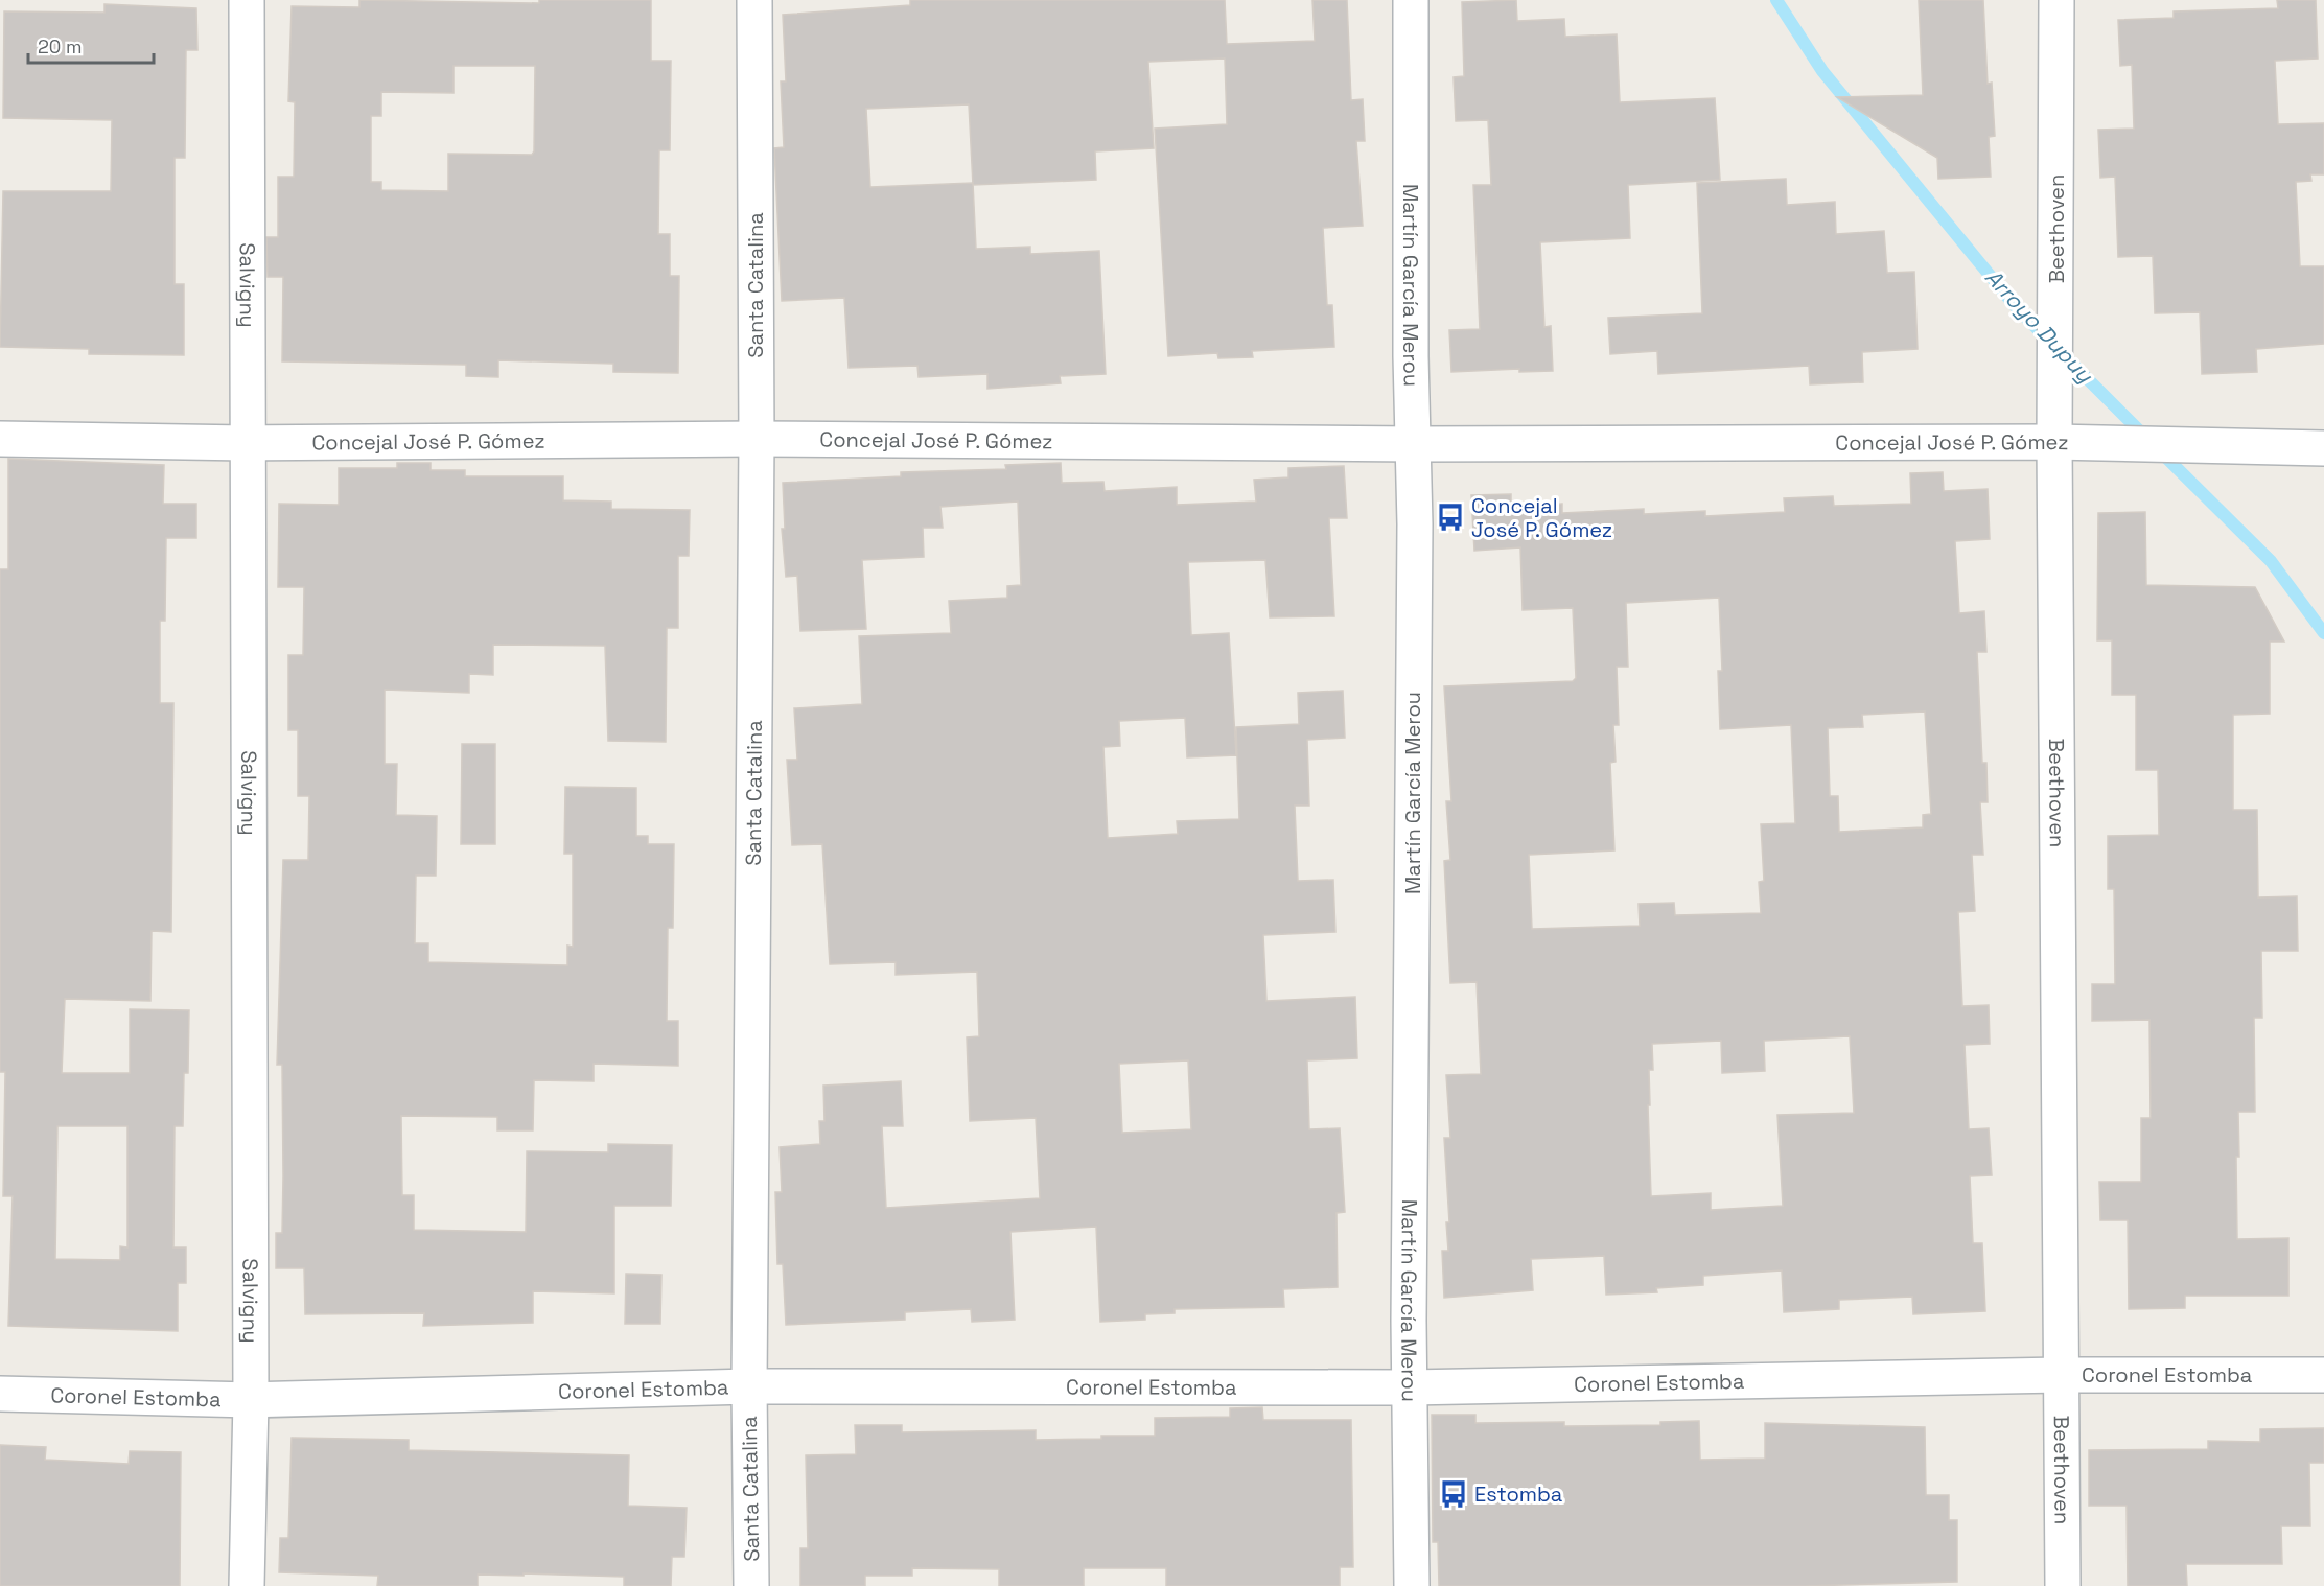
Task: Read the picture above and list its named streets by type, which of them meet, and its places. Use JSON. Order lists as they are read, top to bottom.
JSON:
{
  "streets": {
    "street": [
      "Beethoven",
      "Salvigny",
      "Santa Catalina",
      "Martín García Merou",
      "Concejal José P. Gómez",
      "Coronel Estomba"
    ]
  },
  "crossings": [
    ["Beethoven", "Concejal José P. Gómez"],
    ["Beethoven", "Coronel Estomba"],
    ["Salvigny", "Concejal José P. Gómez"],
    ["Salvigny", "Coronel Estomba"],
    ["Santa Catalina", "Concejal José P. Gómez"],
    ["Santa Catalina", "Coronel Estomba"],
    ["Martín García Merou", "Concejal José P. Gómez"],
    ["Martín García Merou", "Coronel Estomba"]
  ],
  "water": ["Arroyo Dupuy"],
  "places": {
    "bus stop": ["Concejal José P. Gómez", "Estomba"]
  },
  "scale_bar": "20 m"
}
